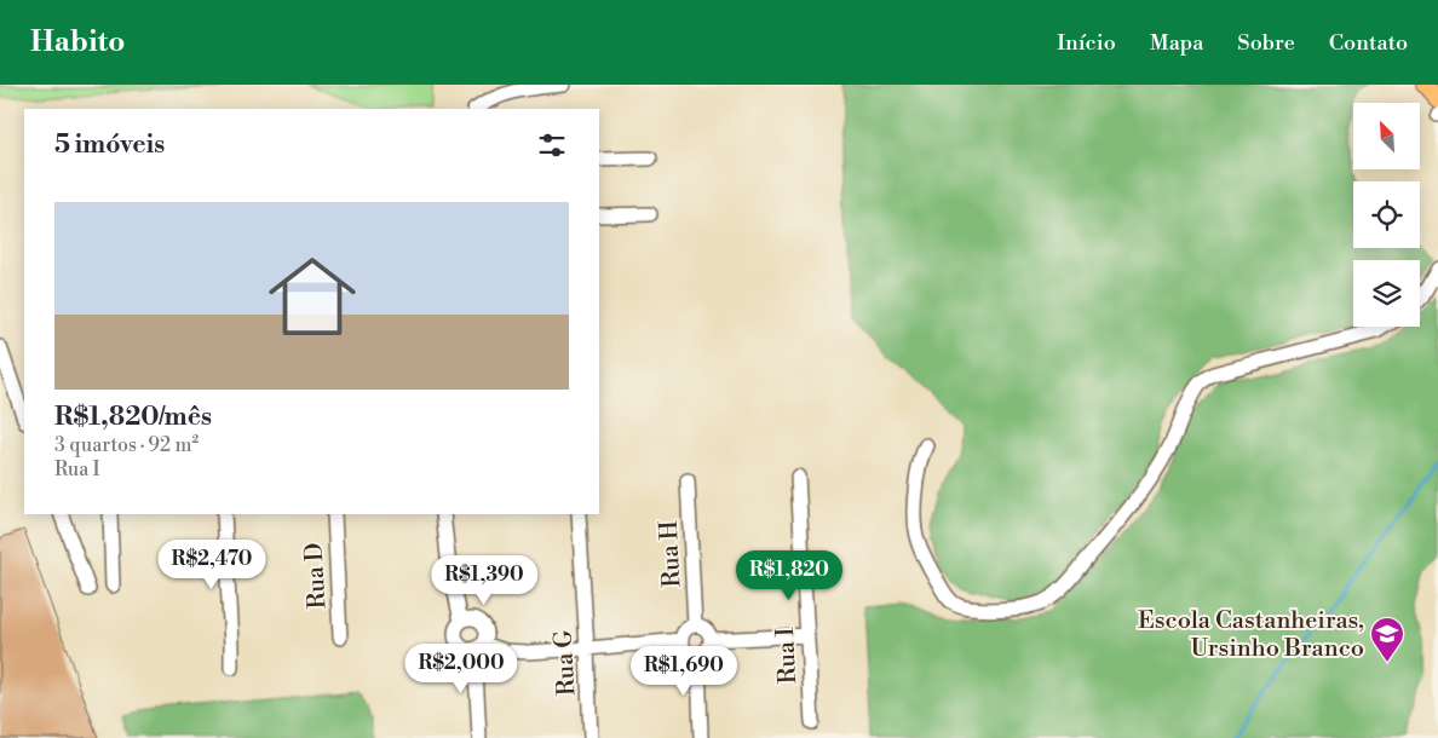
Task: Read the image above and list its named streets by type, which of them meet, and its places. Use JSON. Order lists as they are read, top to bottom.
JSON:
{
  "streets": {
    "street": [
      "Rua H",
      "Rua D",
      "Rua I",
      "Rua G"
    ]
  },
  "places": {
    "school or university": ["Escola Castanheiras, Ursinho Branco"]
  },
  "north": "top left",
  "page": {
    "header": "Habito",
    "nav": [
      "Início",
      "Mapa",
      "Sobre",
      "Contato"
    ],
    "heading": "5 imóveis",
    "list": [
      {
        "name": "R$1,820/mês",
        "note": "3 quartos · 92 m² · Rua I"
      }
    ],
    "price": [
      "R$2,470",
      "R$1,820",
      "R$1,390",
      "R$2,000",
      "R$1,690"
    ]
  }
}
